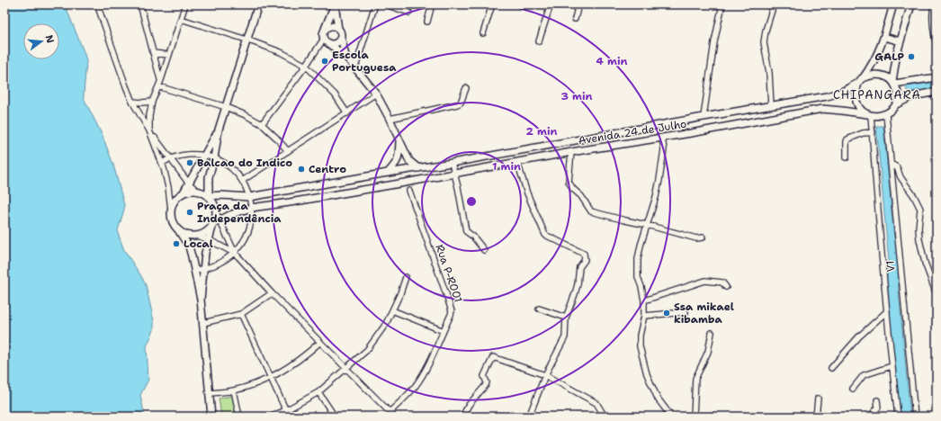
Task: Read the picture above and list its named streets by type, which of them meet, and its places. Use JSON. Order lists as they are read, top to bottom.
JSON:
{
  "streets": {
    "street": ["Avenida 24 de Julho", "V1", "Rua P-R001"]
  },
  "crossings": [
    ["Avenida 24 de Julho", "V1"]
  ],
  "districts": ["CHIPANGARA"],
  "places": [
    "GALP",
    "Escola Portuguesa",
    "Balcao do Indico",
    "Centro",
    "Praça da Independência",
    "Local",
    "Ssa mikael kibamba"
  ],
  "north": "right",
  "rings": [
    "4 min",
    "3 min",
    "2 min",
    "1 min"
  ]
}
